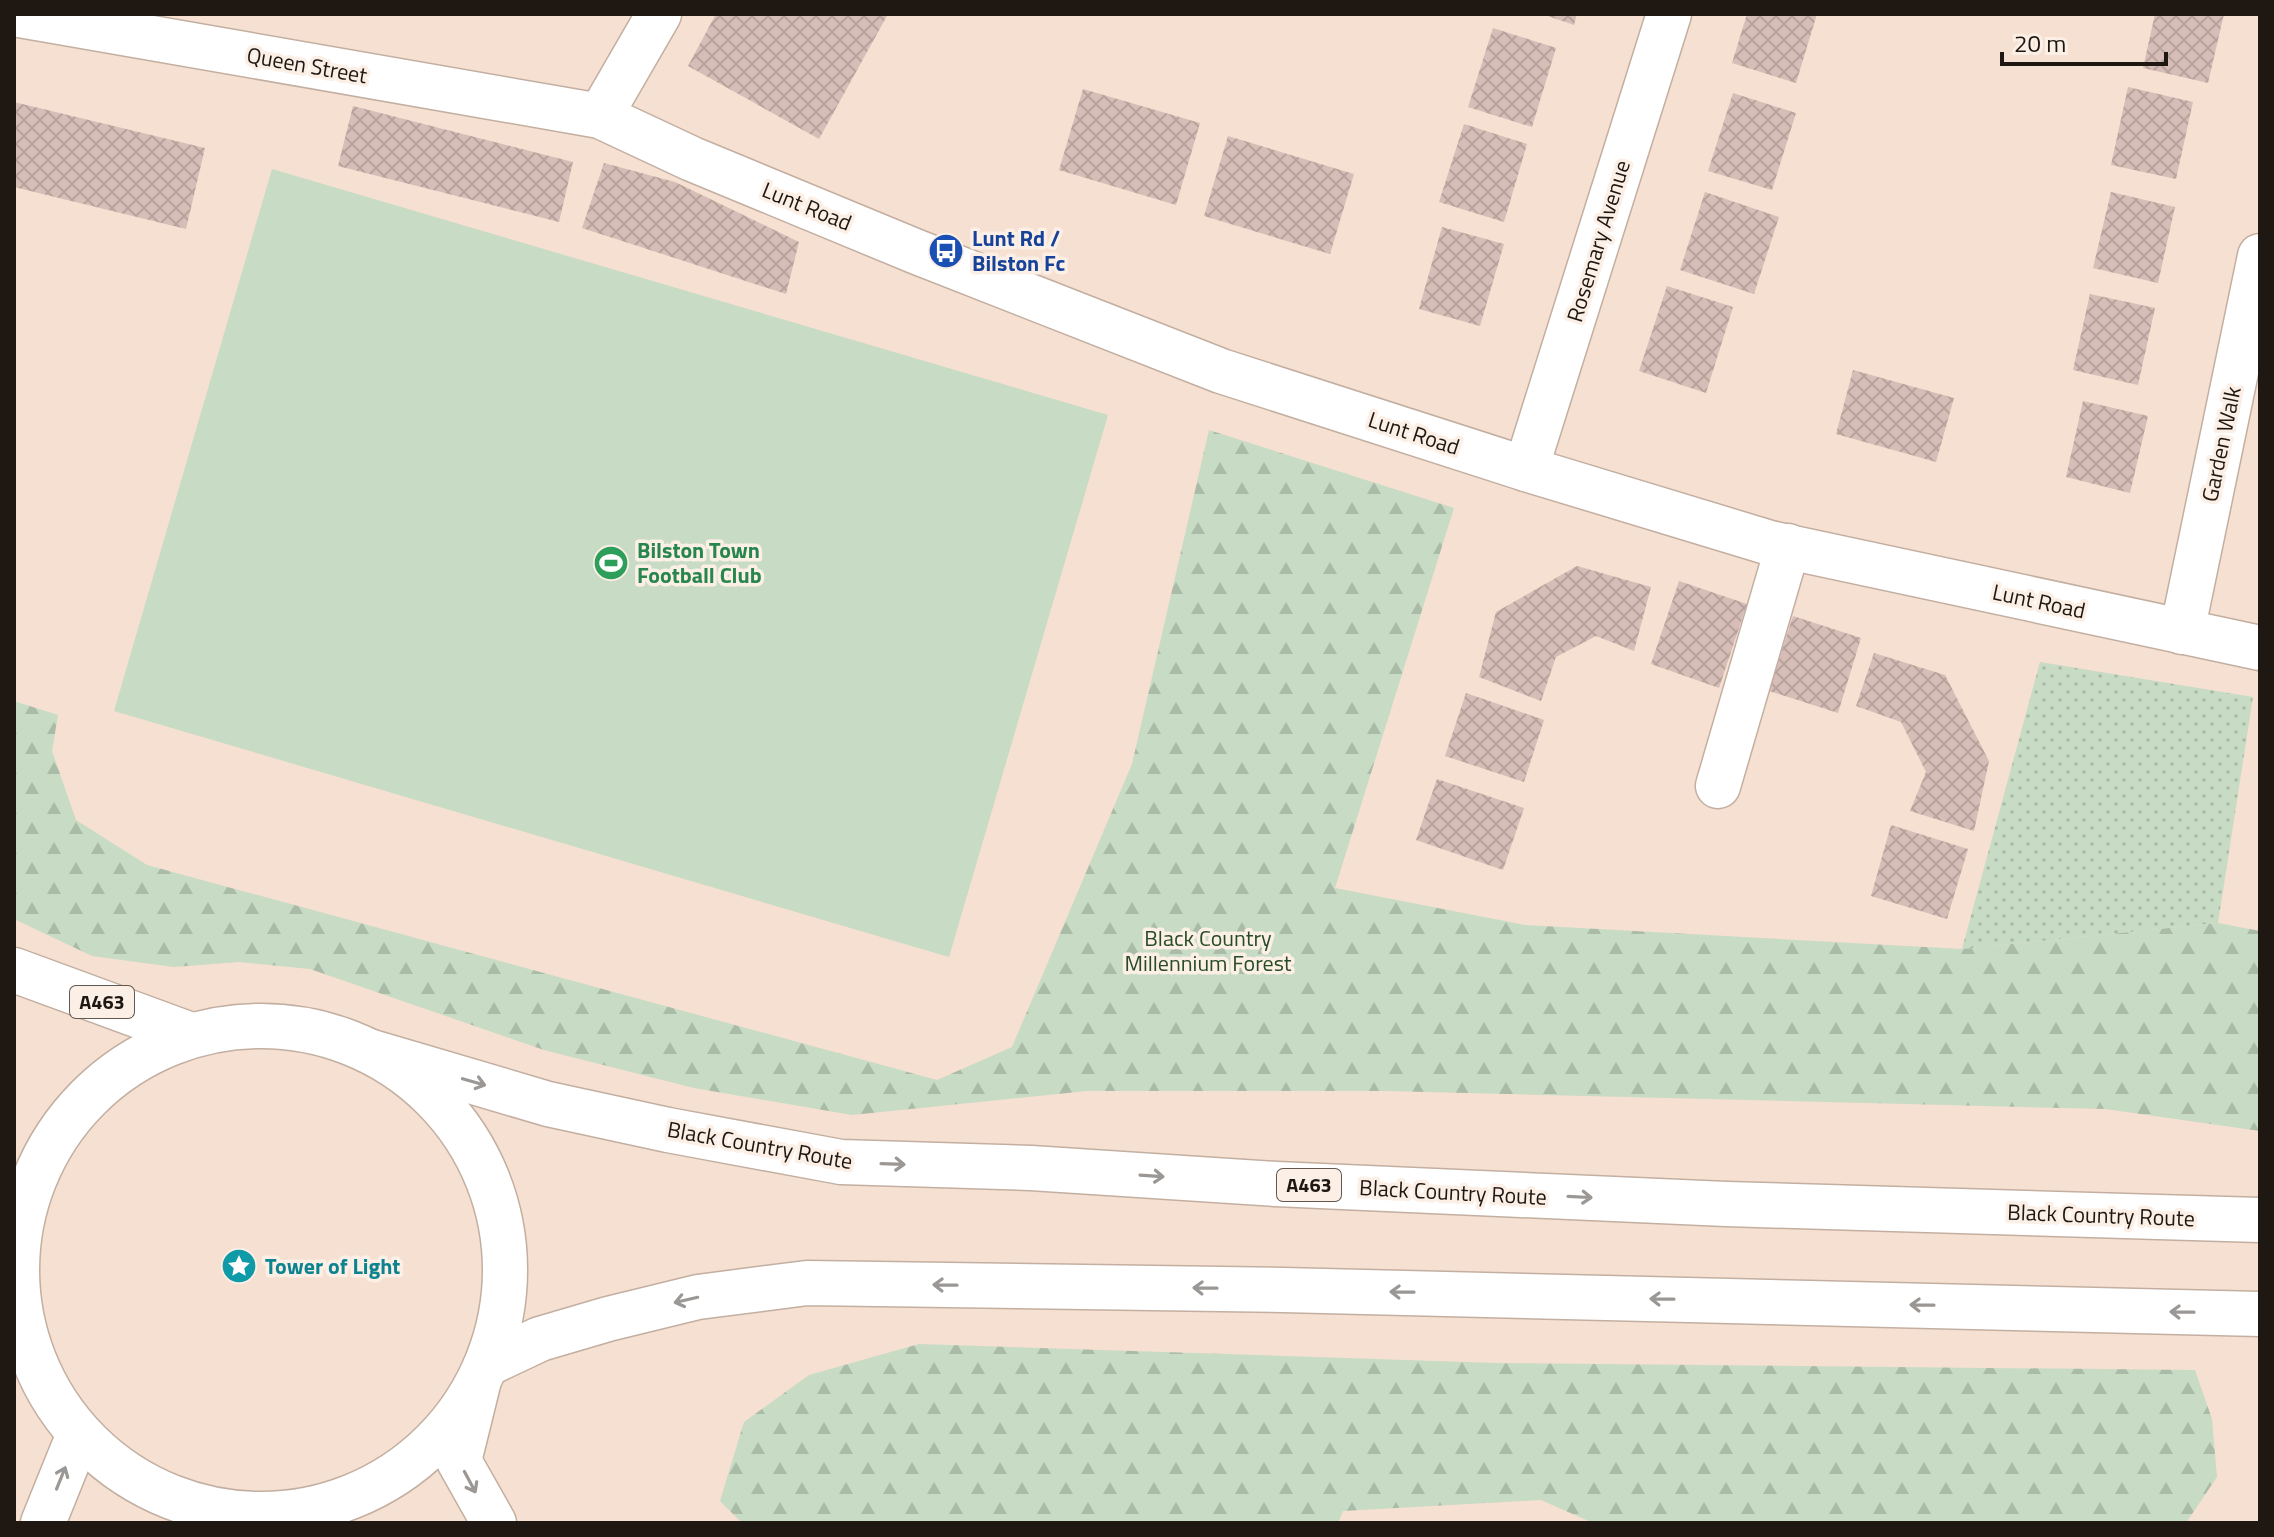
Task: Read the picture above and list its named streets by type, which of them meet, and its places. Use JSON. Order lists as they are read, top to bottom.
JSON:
{
  "streets": {
    "main road": [
      "Queen Street",
      "Lunt Road",
      "Rosemary Avenue",
      "Garden Walk",
      "A463",
      "Black Country Route"
    ]
  },
  "crossings": [
    ["Queen Street", "Lunt Road"],
    ["Lunt Road", "Rosemary Avenue"],
    ["Lunt Road", "Garden Walk"]
  ],
  "parks": ["Black Country Millennium Forest"],
  "places": {
    "bus stop": ["Lunt Rd / Bilston Fc"],
    "sports": ["Bilston Town Football Club"],
    "place": ["Tower of Light"]
  },
  "scale_bar": "20 m"
}
